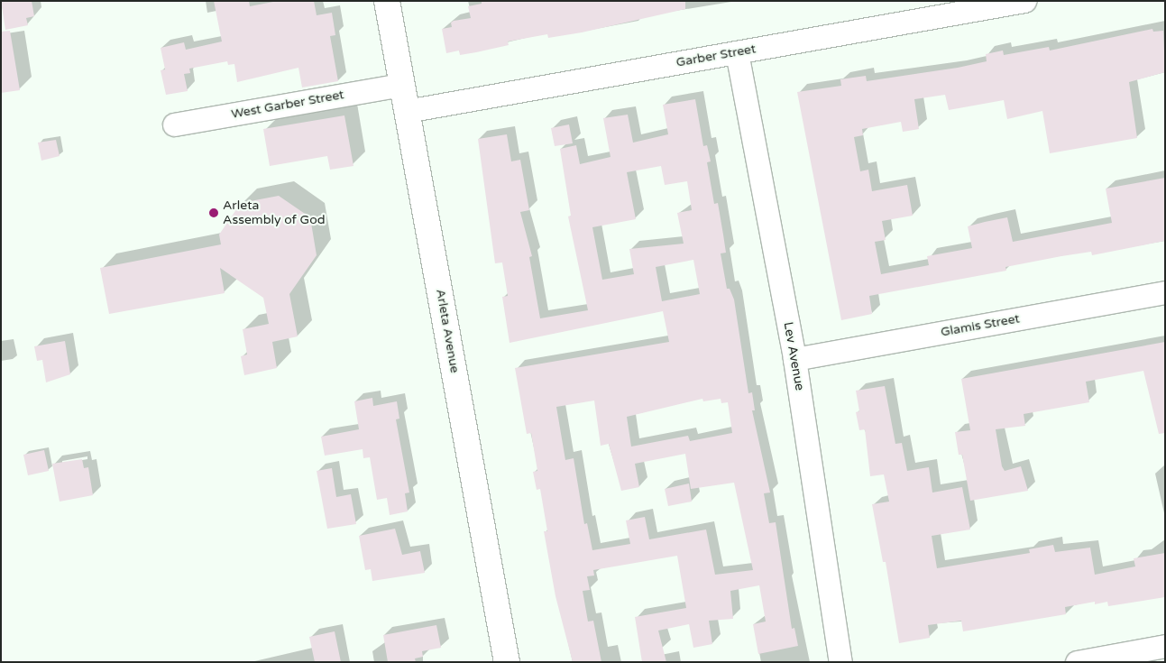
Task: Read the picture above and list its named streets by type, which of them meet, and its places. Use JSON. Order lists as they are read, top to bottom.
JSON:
{
  "streets": {
    "main road": ["Arleta Avenue"],
    "street": [
      "Garber Street",
      "West Garber Street",
      "Glamis Street",
      "Lev Avenue"
    ]
  },
  "crossings": [
    ["Garber Street", "Arleta Avenue"],
    ["Garber Street", "Lev Avenue"],
    ["West Garber Street", "Arleta Avenue"],
    ["Glamis Street", "Lev Avenue"]
  ],
  "places": ["Arleta Assembly of God"]
}
